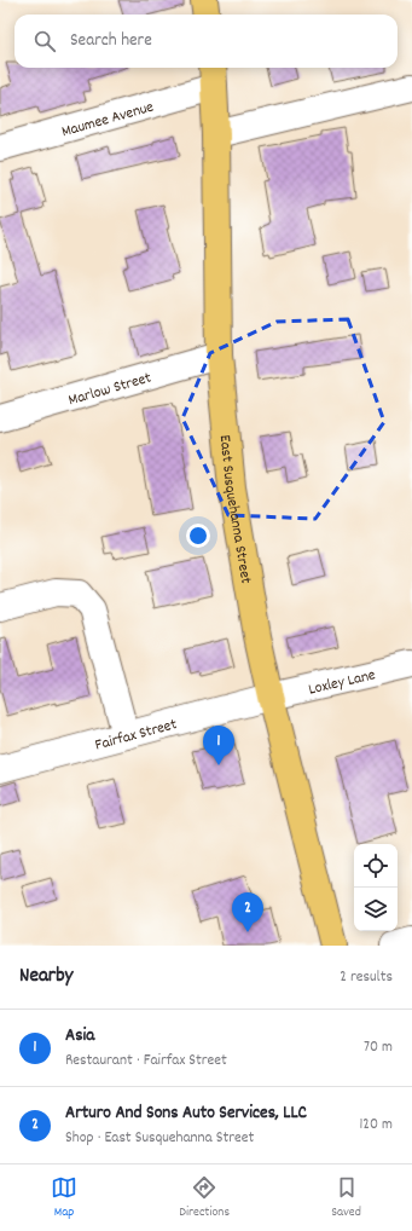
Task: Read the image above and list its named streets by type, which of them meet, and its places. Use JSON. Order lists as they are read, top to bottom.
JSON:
{
  "streets": {
    "main road": ["East Susquehanna Street"],
    "street": [
      "Maumee Avenue",
      "Marlow Street",
      "Loxley Lane",
      "Fairfax Street"
    ]
  },
  "crossings": [
    ["Maumee Avenue", "East Susquehanna Street"],
    ["Marlow Street", "East Susquehanna Street"],
    ["East Susquehanna Street", "Loxley Lane"],
    ["East Susquehanna Street", "Fairfax Street"],
    ["Loxley Lane", "Fairfax Street"]
  ],
  "page": {
    "search": "Search here",
    "pins": ["1", "2"],
    "heading": ["Nearby", "2 results"],
    "list": [
      {
        "mark": "1",
        "name": "Asia",
        "note": "Restaurant · Fairfax Street",
        "value": "70 m"
      },
      {
        "mark": "2",
        "name": "Arturo And Sons Auto Services, LLC",
        "note": "Shop · East Susquehanna Street",
        "value": "120 m"
      }
    ],
    "nav": ["Map", "Directions", "Saved"]
  }
}
